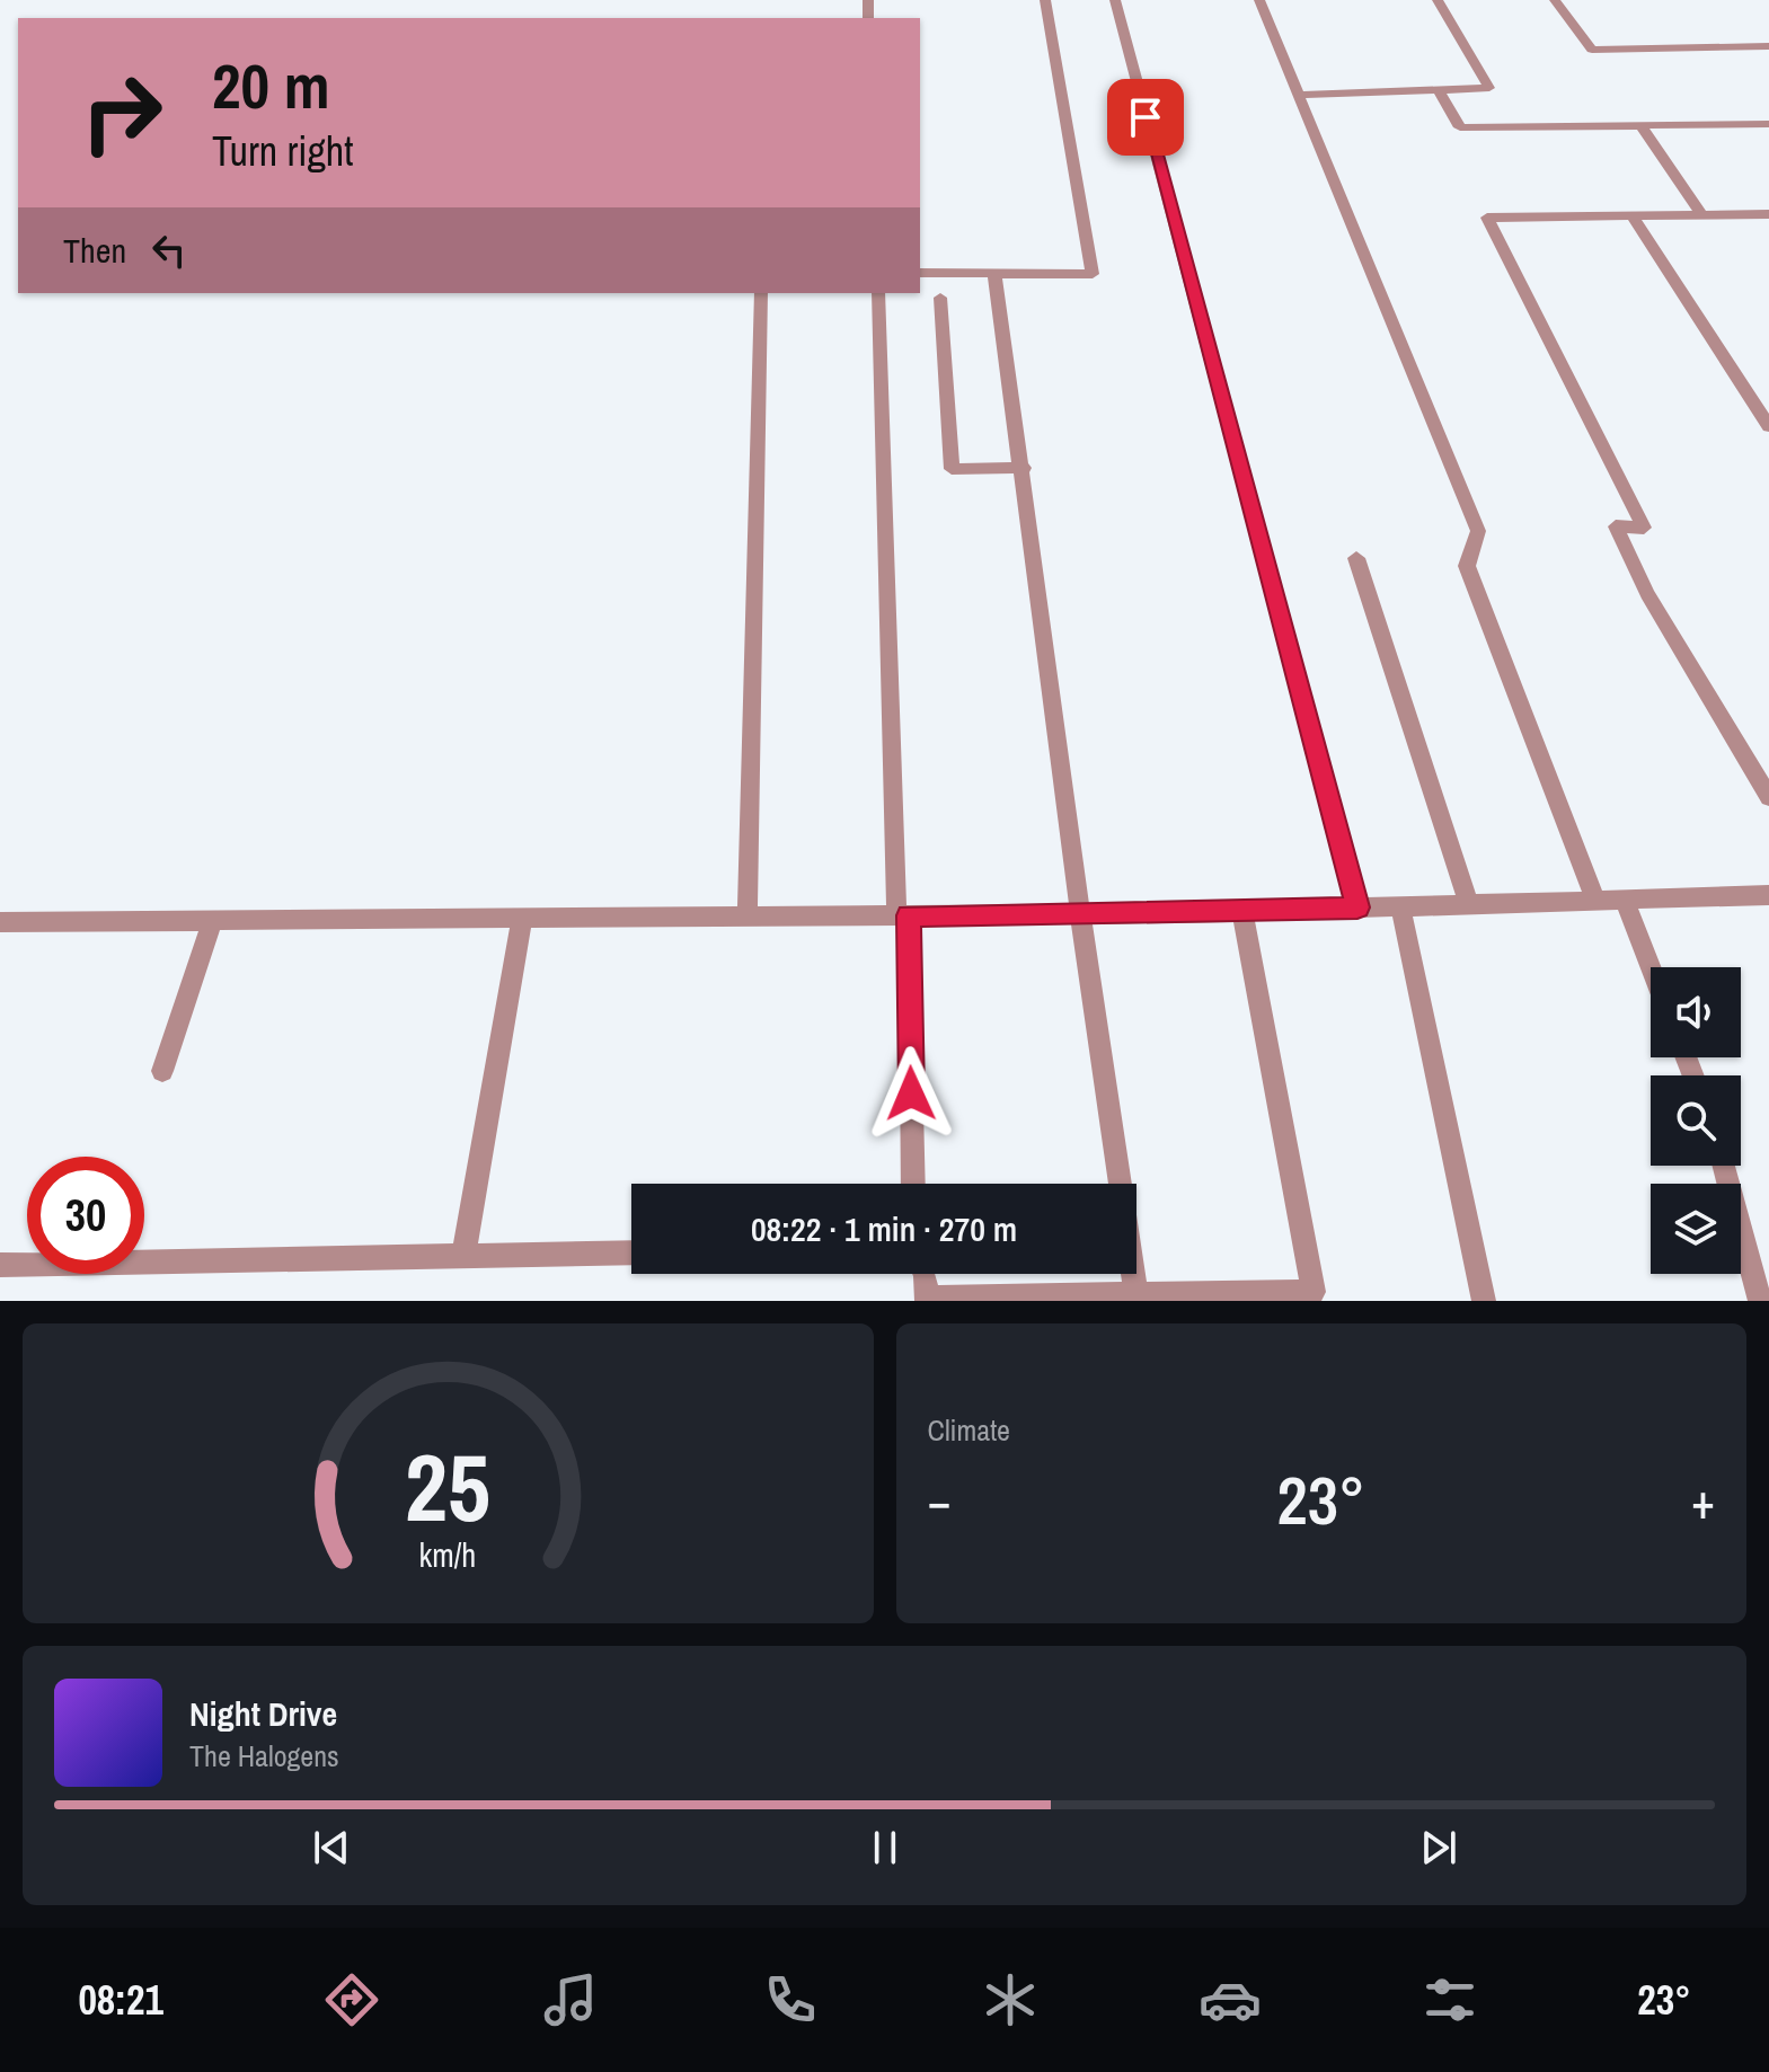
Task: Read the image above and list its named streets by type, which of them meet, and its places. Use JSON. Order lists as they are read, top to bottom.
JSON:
{
  "page": {
    "turn": ["20 m", "Turn right"],
    "then": "Then",
    "limit": "30",
    "trip": "08:22 · 1 min · 270 m",
    "tile": "Climate",
    "heat": ["−", "23°", "+"],
    "song": ["Night Drive", "The Halogens"],
    "tabs": ["08:21", "23°"],
    "gauge": ["25", "km/h"]
  }
}
